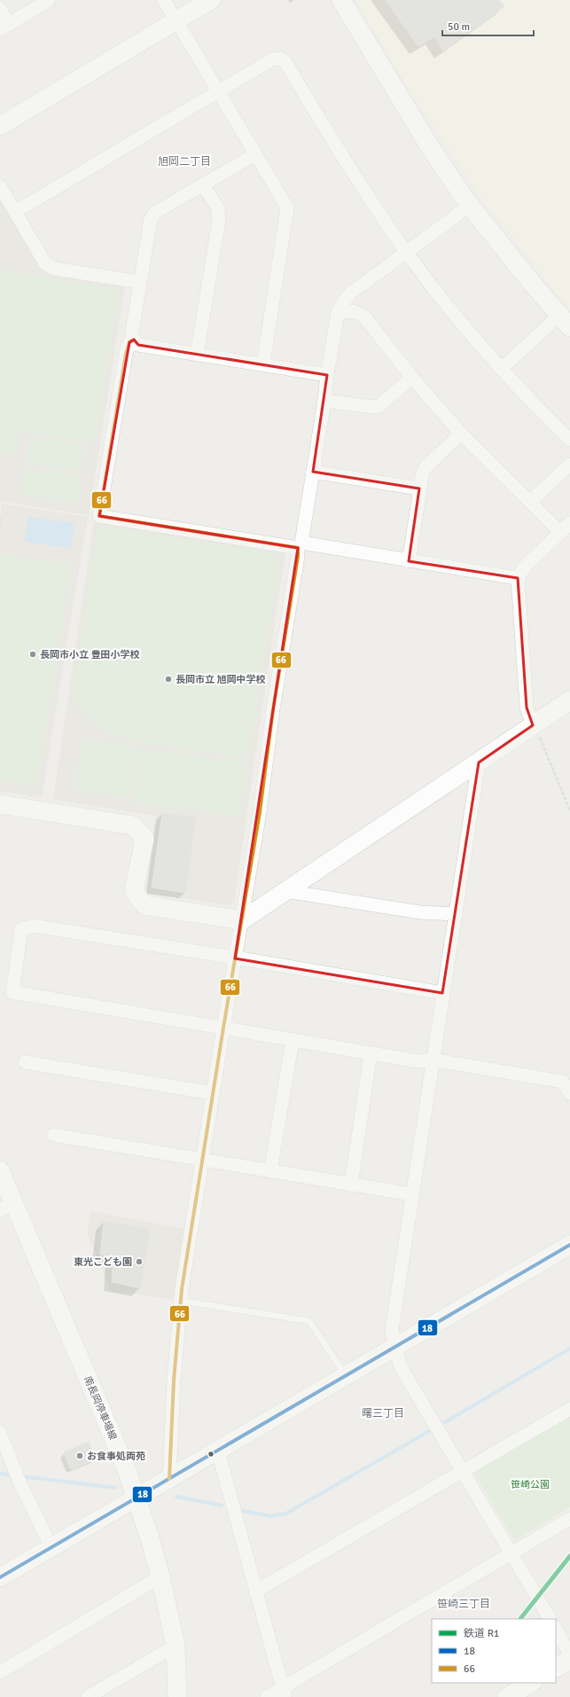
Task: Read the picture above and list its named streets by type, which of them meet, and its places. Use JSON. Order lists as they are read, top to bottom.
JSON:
{
  "streets": {
    "street": ["南長岡停車場線"]
  },
  "districts": ["旭岡二丁目", "曙三丁目", "笹崎三丁目"],
  "parks": ["笹崎公園"],
  "places": [
    "長岡市小立 豊田小学校",
    "長岡市立 旭岡中学校",
    "東光こども園",
    "お食事処両苑"
  ],
  "lines": ["transit line 66", "transit line 18", "rail line R1"],
  "legend": ["鉄道 R1", "18", "66"],
  "scale_bar": "50 m"
}
